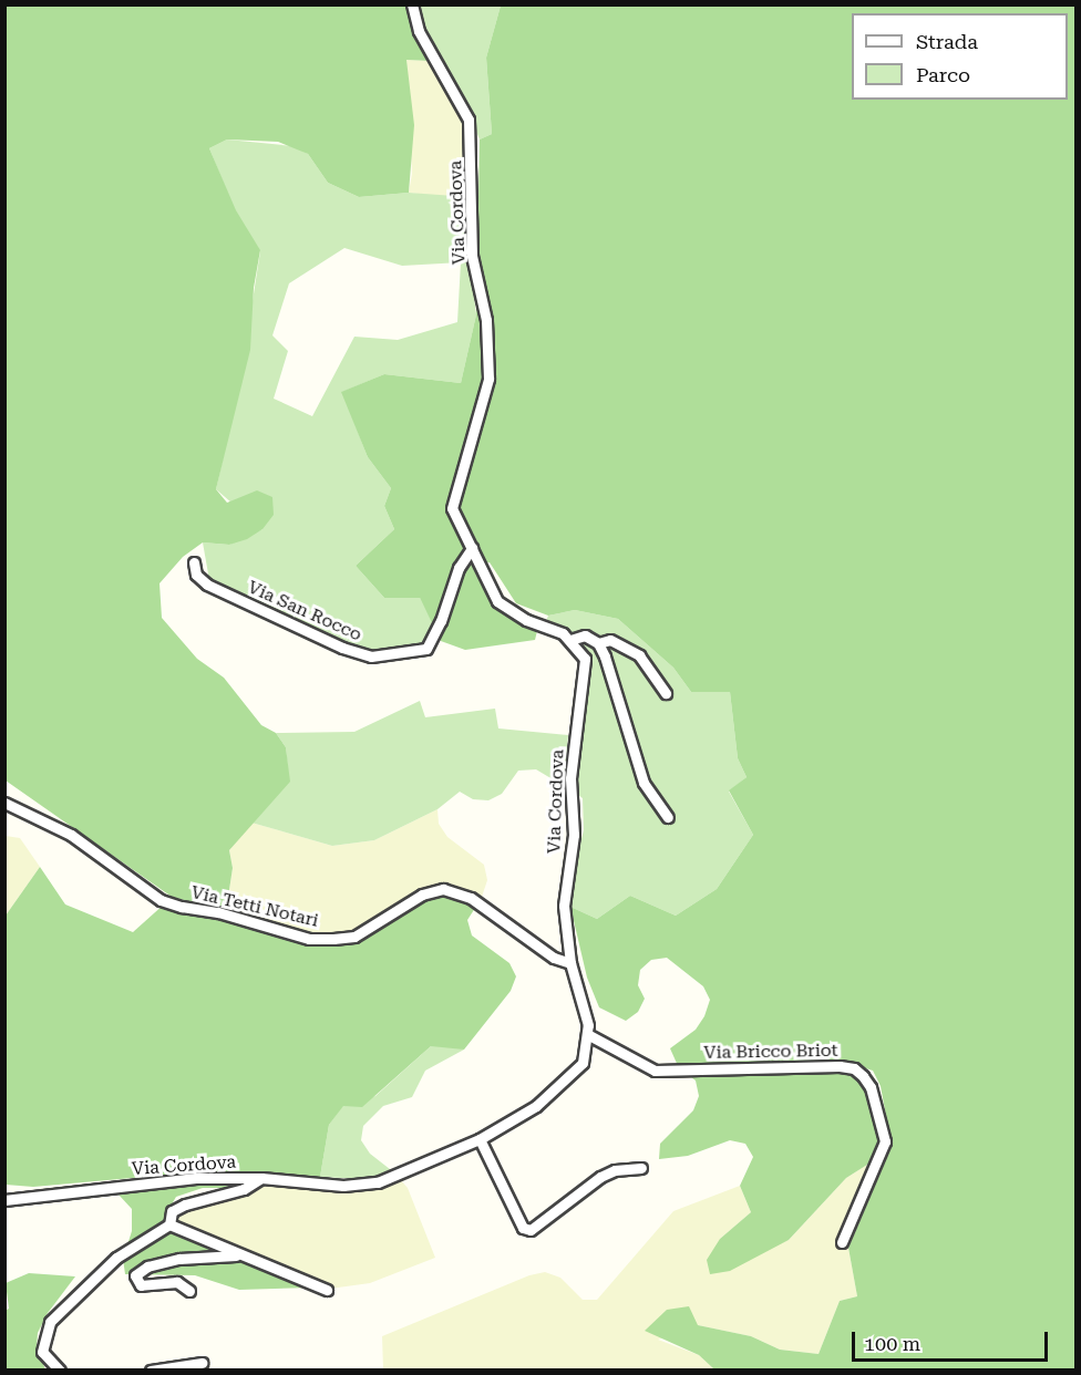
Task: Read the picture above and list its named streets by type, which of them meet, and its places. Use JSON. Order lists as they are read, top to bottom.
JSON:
{
  "streets": {
    "street": [
      "Via Cordova",
      "Via San Rocco",
      "Via Tetti Notari",
      "Via Bricco Briot"
    ]
  },
  "crossings": [
    ["Via Cordova", "Via San Rocco"],
    ["Via Cordova", "Via Tetti Notari"],
    ["Via Cordova", "Via Bricco Briot"]
  ],
  "legend": ["Strada", "Parco"],
  "scale_bar": "100 m"
}
